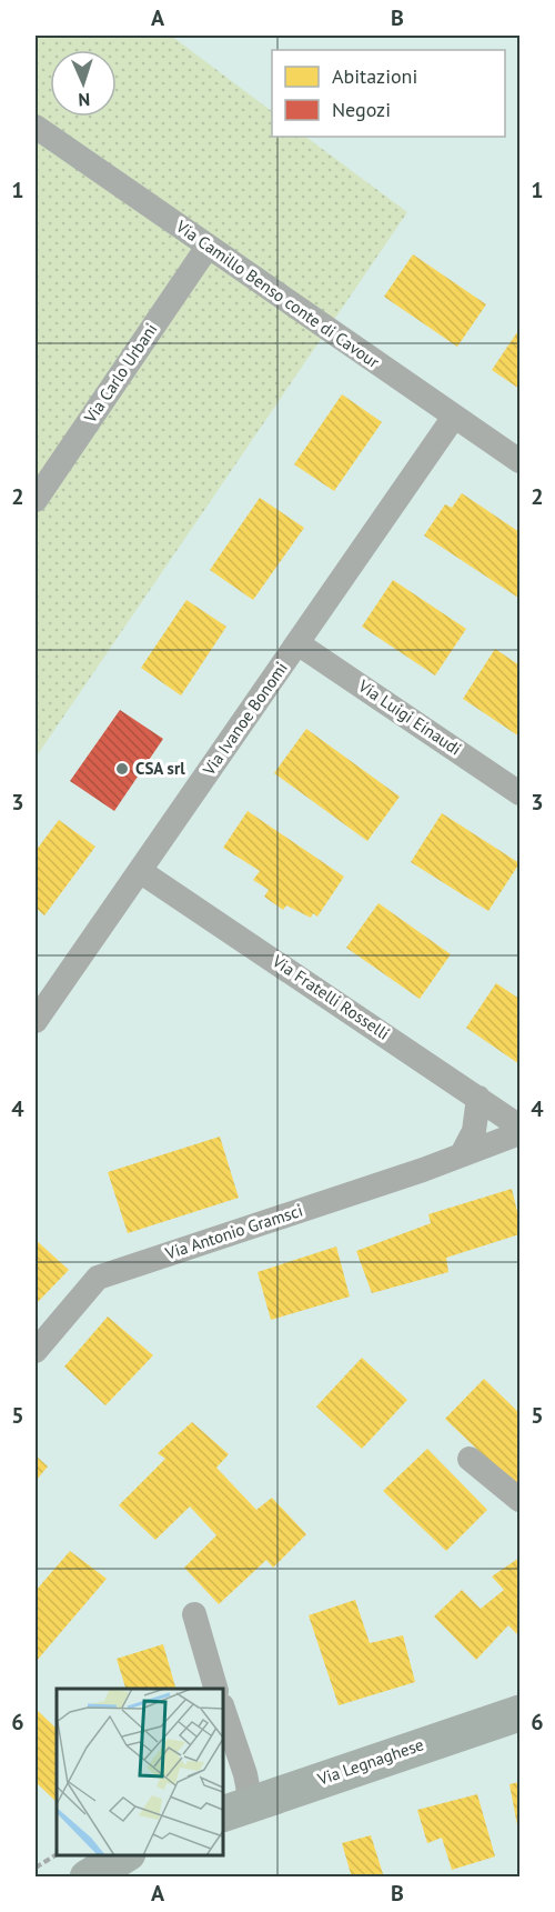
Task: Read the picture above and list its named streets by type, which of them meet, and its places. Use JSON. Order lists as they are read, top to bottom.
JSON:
{
  "streets": {
    "main road": ["Via Legnaghese"],
    "street": [
      "Via Camillo Benso conte di Cavour",
      "Via Carlo Urbani",
      "Via Luigi Einaudi",
      "Via Ivanoe Bonomi",
      "Via Fratelli Rosselli",
      "Via Antonio Gramsci"
    ]
  },
  "crossings": [
    ["Via Camillo Benso conte di Cavour", "Via Carlo Urbani"],
    ["Via Camillo Benso conte di Cavour", "Via Ivanoe Bonomi"],
    ["Via Luigi Einaudi", "Via Ivanoe Bonomi"],
    ["Via Ivanoe Bonomi", "Via Fratelli Rosselli"]
  ],
  "places": ["CSA srl"],
  "legend": ["Abitazioni", "Negozi"],
  "north": "bottom",
  "grid": {
    "columns": ["A", "B"],
    "rows": [
      "1",
      "2",
      "3",
      "4",
      "5",
      "6"
    ]
  }
}
